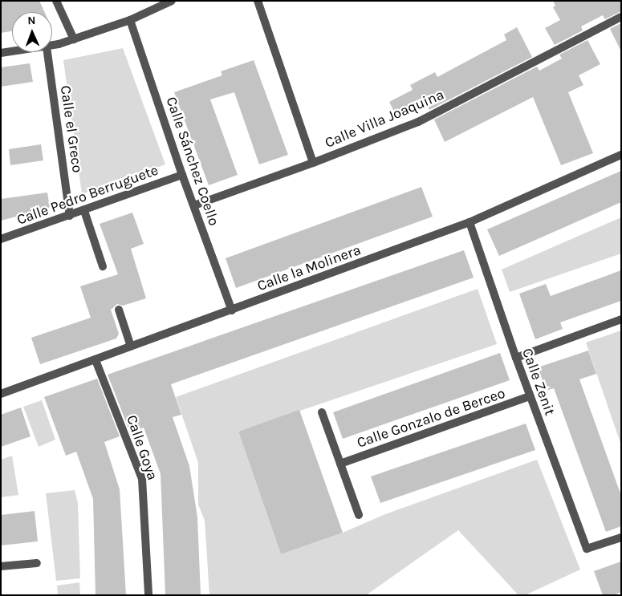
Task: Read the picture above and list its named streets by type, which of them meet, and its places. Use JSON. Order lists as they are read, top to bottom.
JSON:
{
  "streets": {
    "street": [
      "Calle Villa Joaquina",
      "Calle el Greco",
      "Calle Sánchez Coello",
      "Calle Pedro Berruguete",
      "Calle la Molinera",
      "Calle Zenit",
      "Calle Gonzalo de Berceo",
      "Calle Goya"
    ]
  },
  "crossings": [
    ["Calle Villa Joaquina", "Calle Sánchez Coello"],
    ["Calle el Greco", "Calle Pedro Berruguete"],
    ["Calle Sánchez Coello", "Calle Pedro Berruguete"],
    ["Calle Sánchez Coello", "Calle la Molinera"],
    ["Calle la Molinera", "Calle Zenit"],
    ["Calle la Molinera", "Calle Goya"],
    ["Calle Zenit", "Calle Gonzalo de Berceo"]
  ],
  "north": "top"
}
